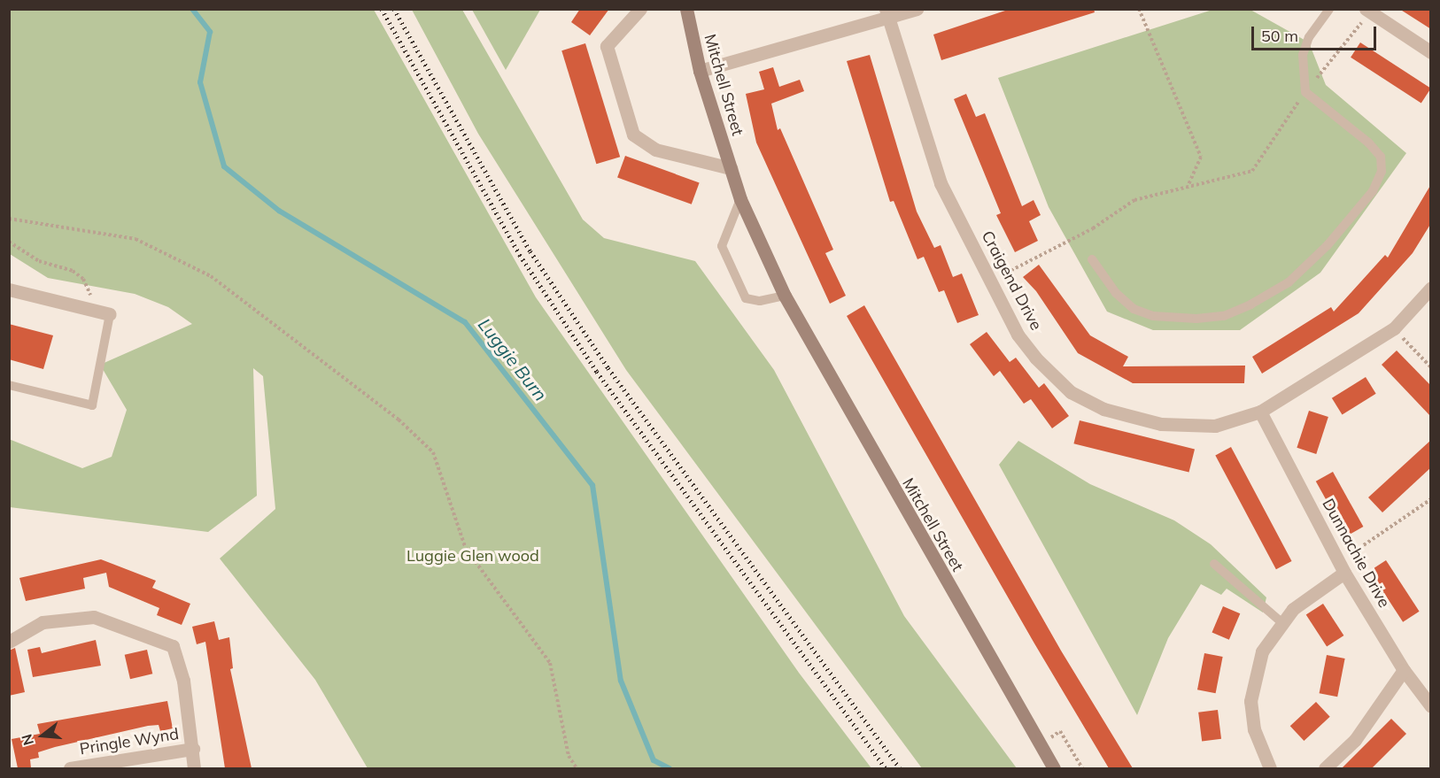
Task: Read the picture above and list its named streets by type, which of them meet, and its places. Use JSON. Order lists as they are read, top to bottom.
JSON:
{
  "streets": {
    "street": [
      "Mitchell Street",
      "Craigend Drive",
      "Dunnachie Drive",
      "Pringle Wynd"
    ]
  },
  "crossings": [
    ["Craigend Drive", "Dunnachie Drive"]
  ],
  "water": ["Luggie Burn"],
  "parks": ["Luggie Glen wood"],
  "scale_bar": "50 m",
  "north": "left"
}
